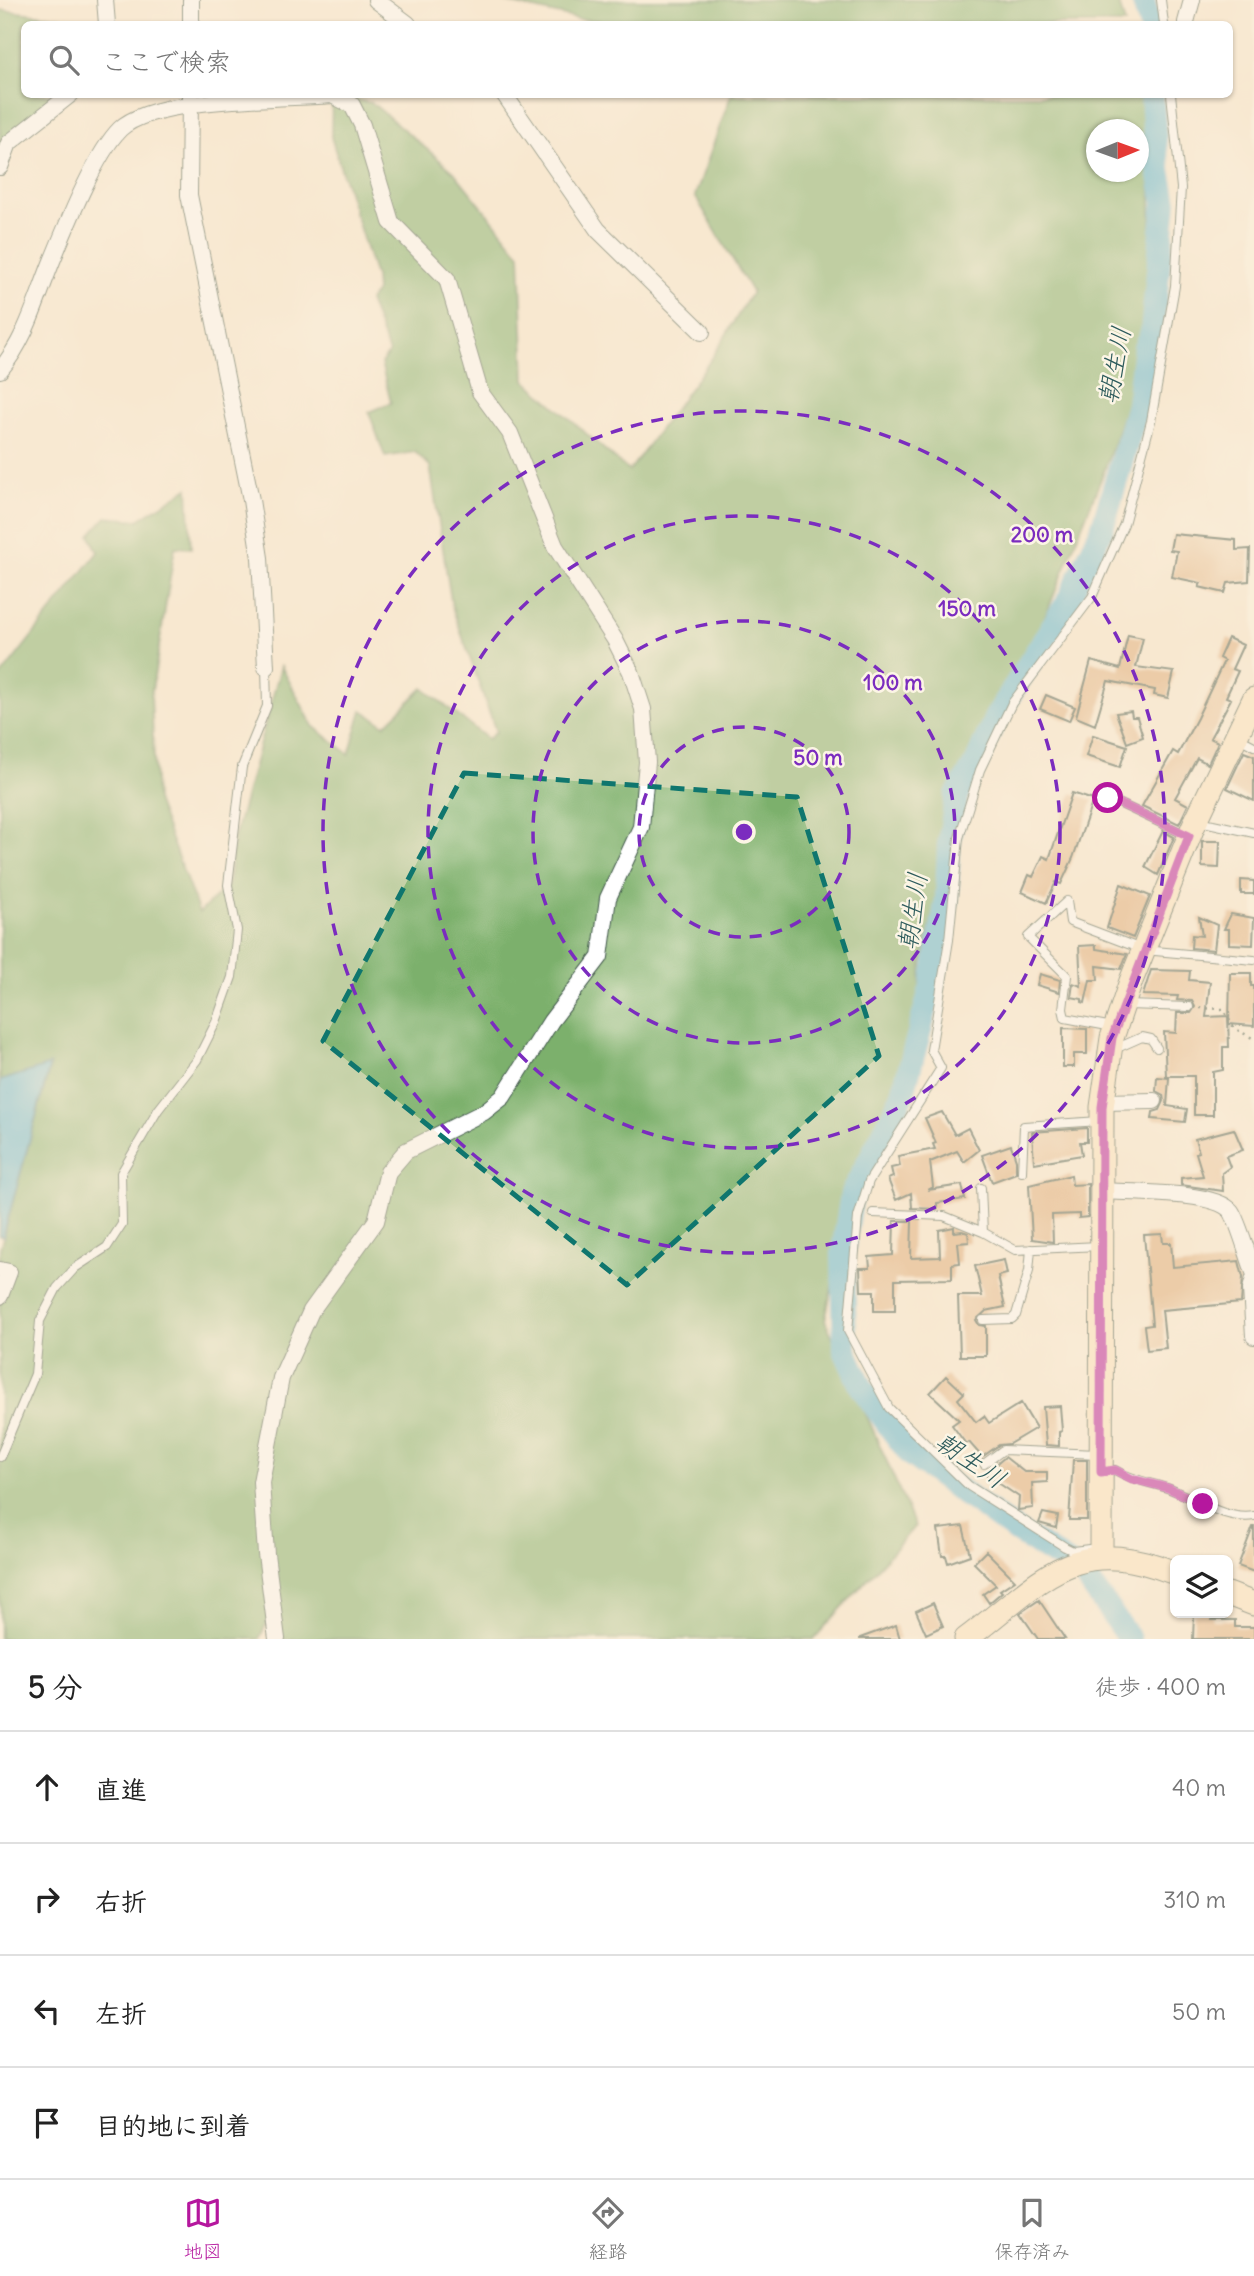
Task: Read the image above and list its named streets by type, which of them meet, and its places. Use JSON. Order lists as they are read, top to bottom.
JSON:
{
  "water": ["朝生川"],
  "north": "right",
  "page": {
    "search": "ここで検索",
    "heading": ["5 分", "徒歩 · 400 m"],
    "list": [
      ["直進", "40 m"],
      ["右折", "310 m"],
      ["左折", "50 m"],
      "目的地に到着"
    ],
    "nav": ["地図", "経路", "保存済み"]
  },
  "rings": [
    "200 m",
    "150 m",
    "100 m",
    "50 m"
  ]
}
